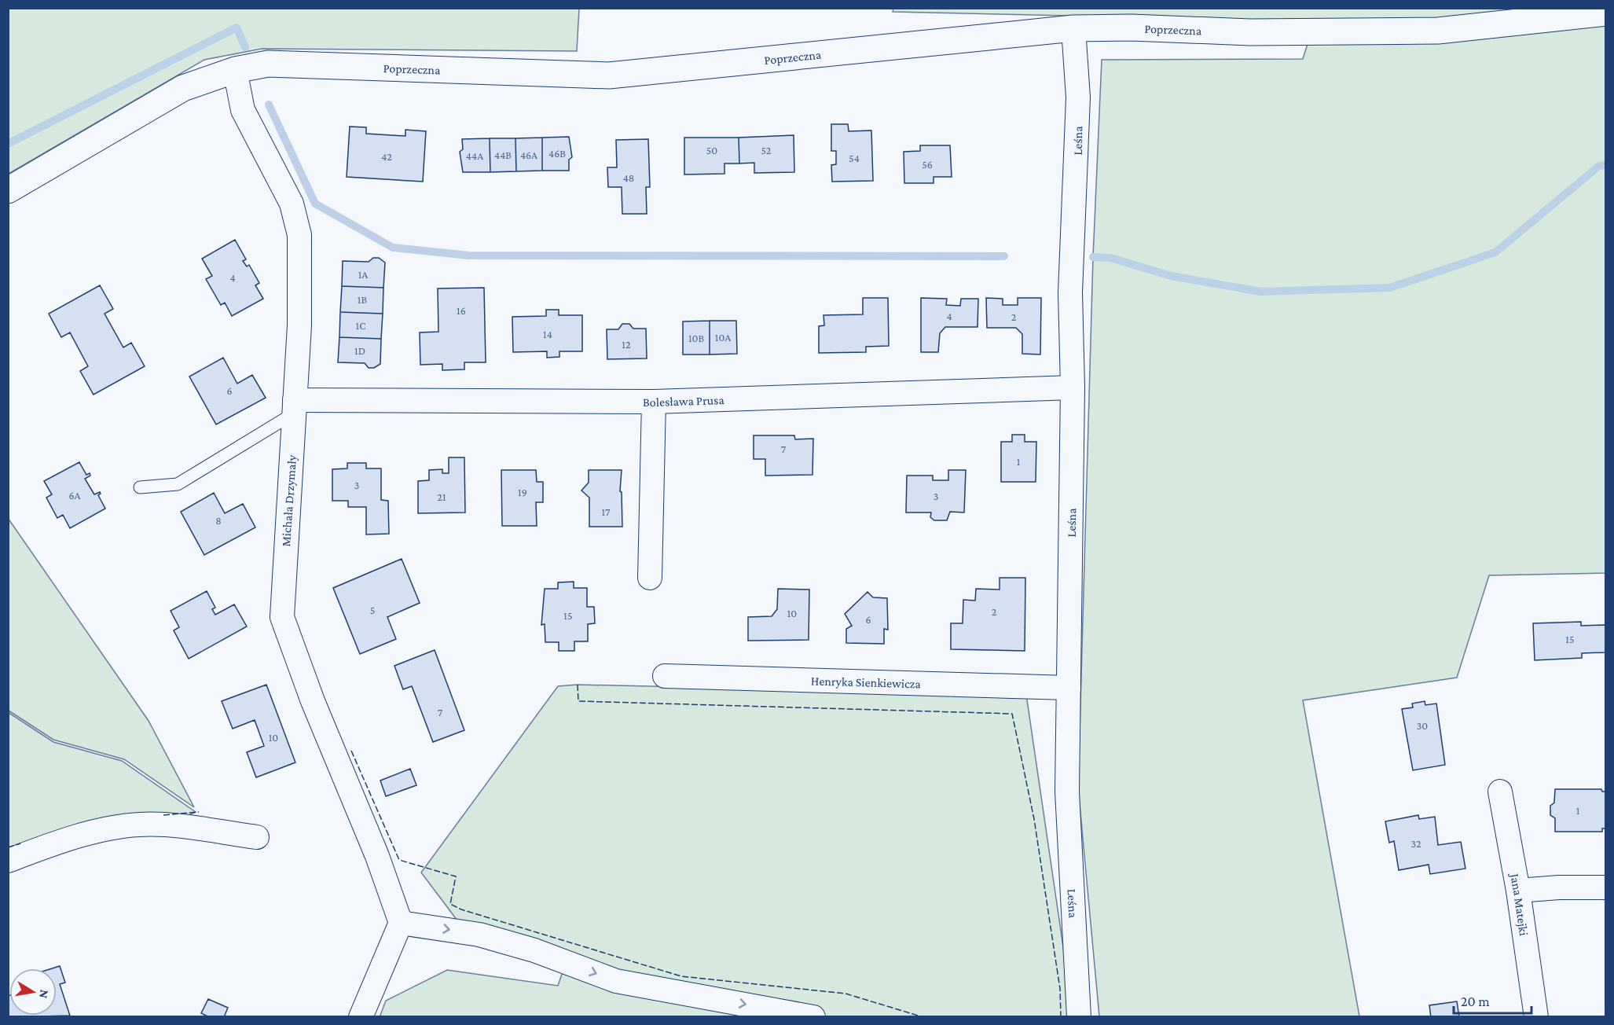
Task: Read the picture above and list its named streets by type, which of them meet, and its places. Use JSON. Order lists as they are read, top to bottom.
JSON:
{
  "streets": {
    "street": [
      "Poprzeczna",
      "Leśna",
      "Bolesława Prusa",
      "Michała Drzymały",
      "Henryka Sienkiewicza",
      "Jana Matejki"
    ]
  },
  "crossings": [
    ["Poprzeczna", "Leśna"],
    ["Poprzeczna", "Michała Drzymały"],
    ["Leśna", "Bolesława Prusa"],
    ["Leśna", "Henryka Sienkiewicza"],
    ["Bolesława Prusa", "Michała Drzymały"]
  ],
  "house_numbers": [
    "50",
    "52",
    "46B",
    "44B",
    "46A",
    "44A",
    "42",
    "54",
    "56",
    "48",
    "1A",
    "4",
    "1B",
    "16",
    "4",
    "2",
    "1C",
    "14",
    "10A",
    "10B",
    "12",
    "1D",
    "6",
    "7",
    "1",
    "3",
    "19",
    "6A",
    "3",
    "21",
    "17",
    "8",
    "5",
    "2",
    "10",
    "15",
    "6",
    "15",
    "7",
    "30",
    "10",
    "1",
    "32"
  ],
  "scale_bar": "20 m",
  "north": "right"
}
